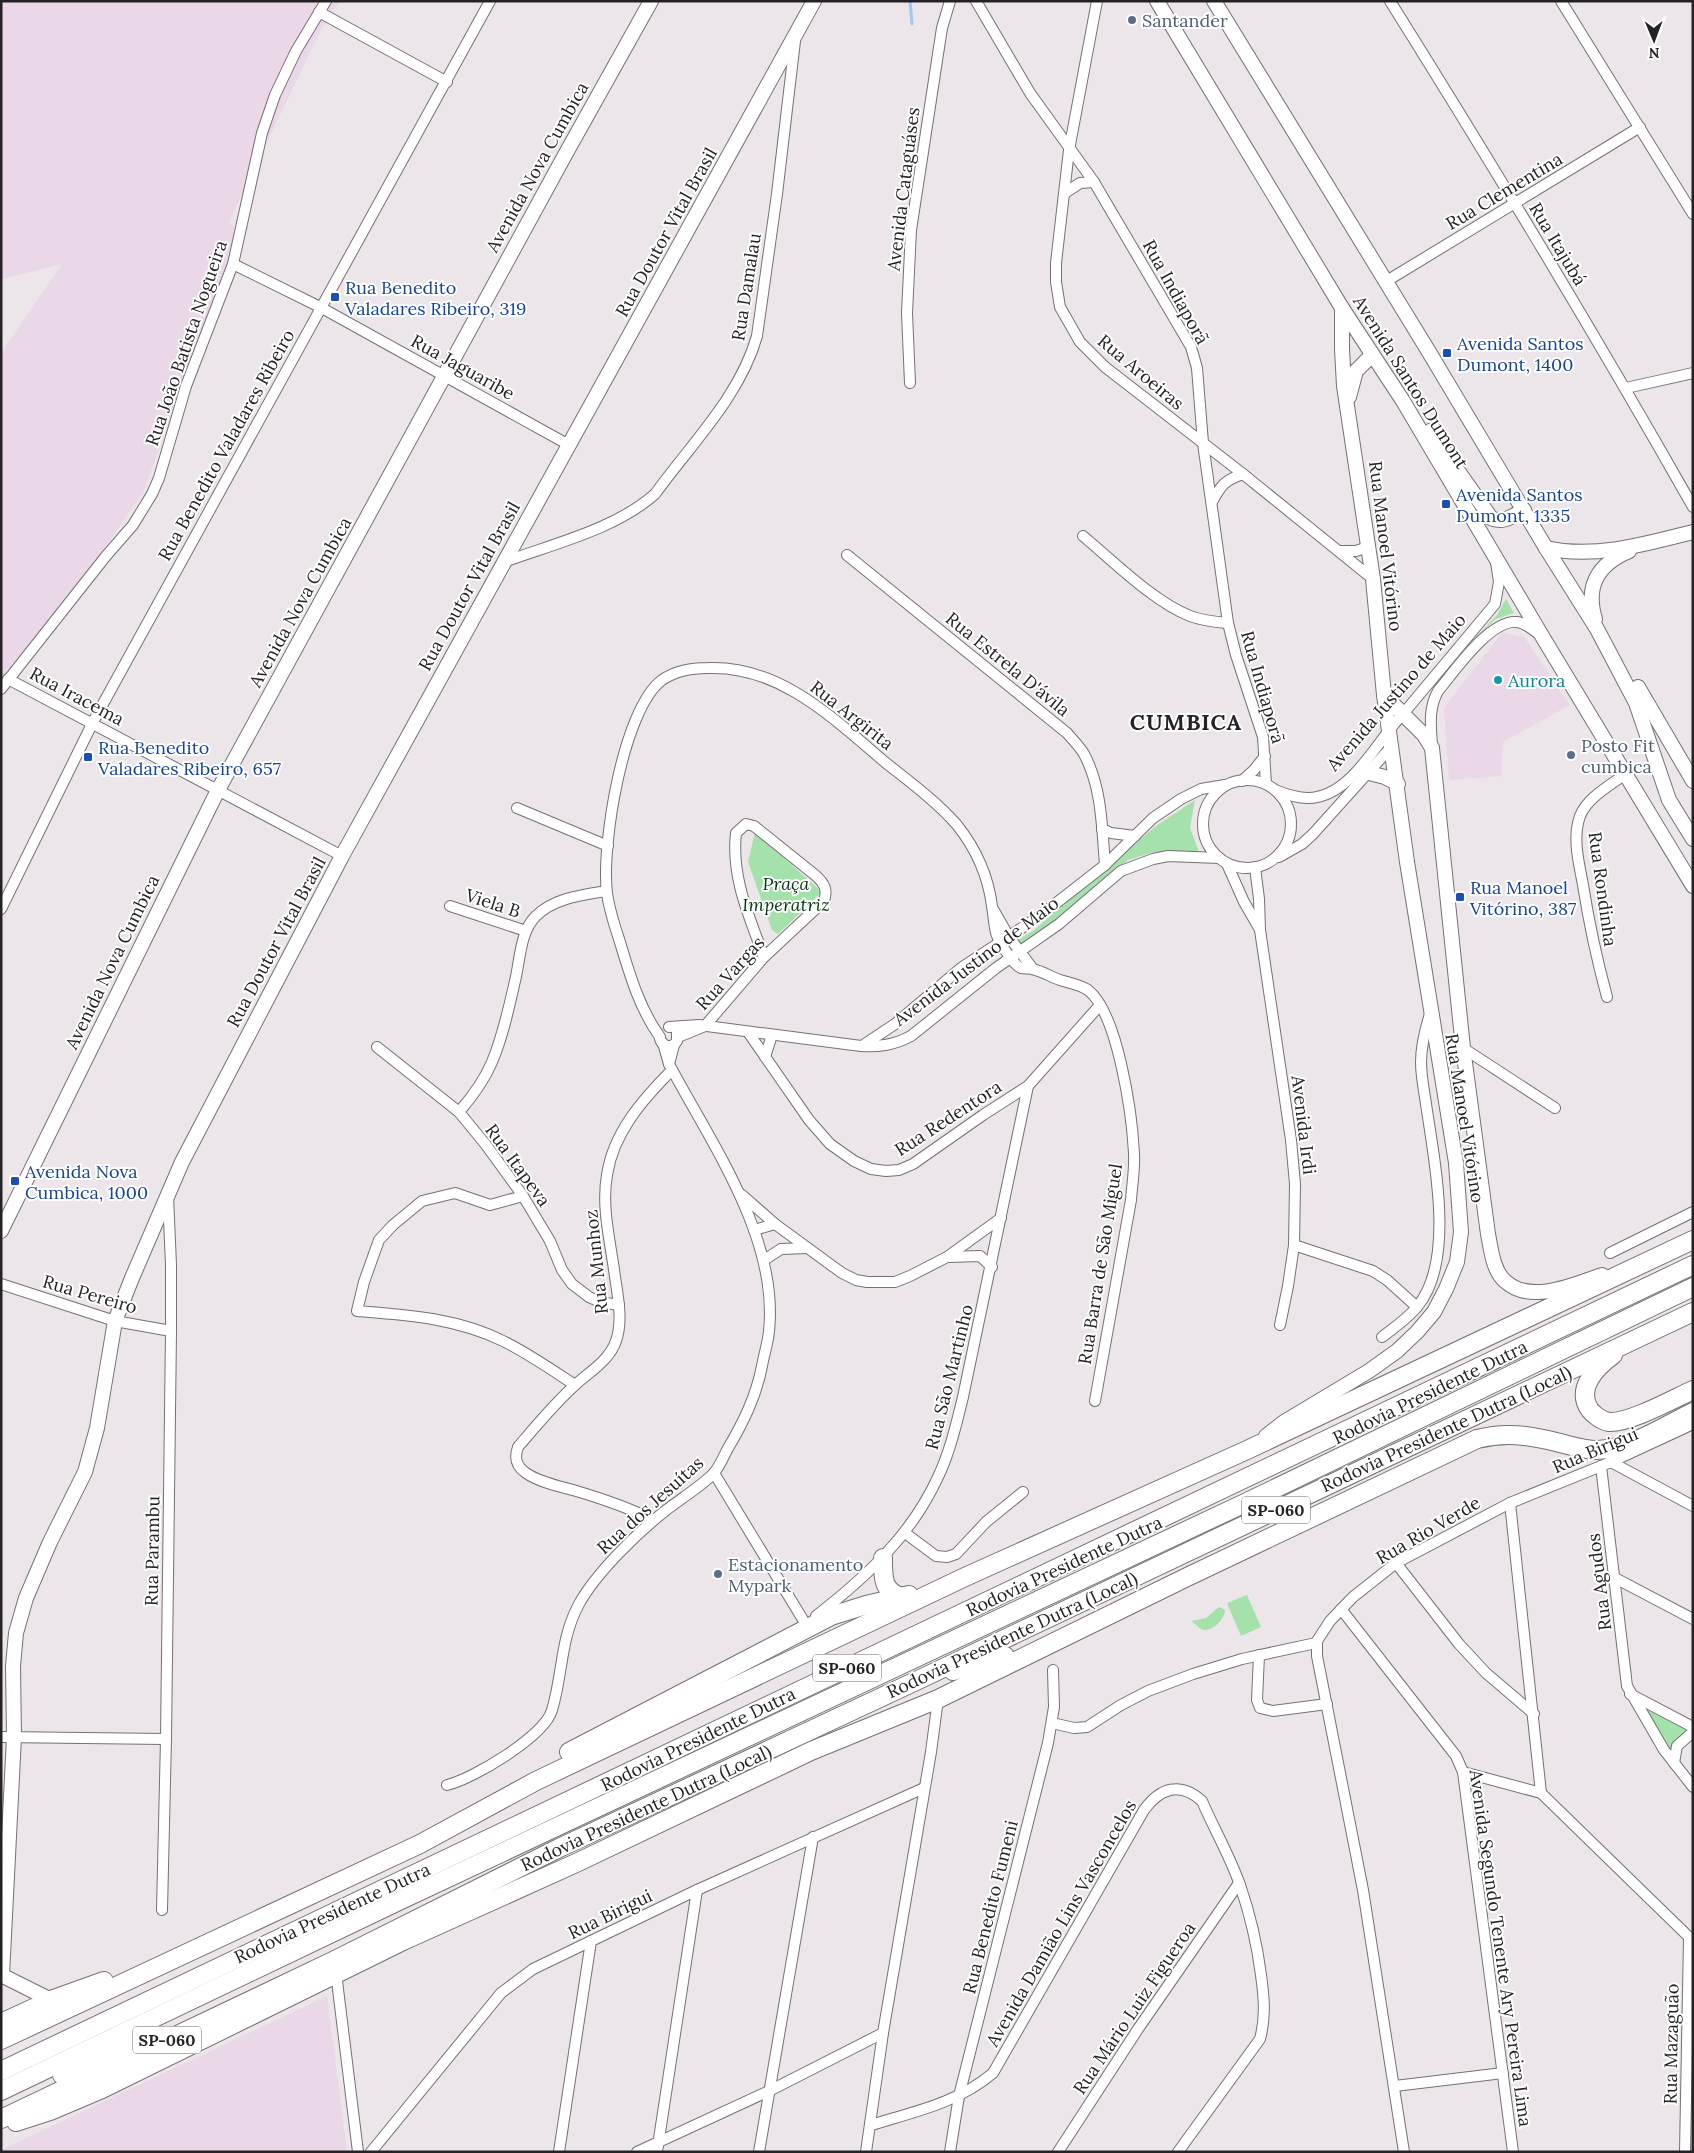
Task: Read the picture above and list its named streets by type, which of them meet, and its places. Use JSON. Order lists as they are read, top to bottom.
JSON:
{
  "streets": {
    "highway": ["Rodovia Presidente Dutra", "Rodovia Presidente Dutra (Local)", "SP-060"],
    "main road": [
      "Avenida Nova Cumbica",
      "Rua Doutor Vital Brasil",
      "Avenida Santos Dumont",
      "Rua Manoel Vitórino"
    ],
    "street": [
      "Avenida Cataguáses",
      "Rua Clementina",
      "Rua Itajubá",
      "Rua Damalau",
      "Rua Indiaporã",
      "Rua João Batista Nogueira",
      "Rua Jaguaribe",
      "Rua Aroeiras",
      "Rua Benedito Valadares Ribeiro",
      "Rua Estrela D'ávila",
      "Avenida Justino de Maio",
      "Rua Iracema",
      "Rua Argirita",
      "Rua Rondinha",
      "Viela B",
      "Rua Vargas",
      "Rua Redentora",
      "Avenida Irdi",
      "Rua Itapeva",
      "Rua Munhoz",
      "Rua Barra de São Miguel",
      "Rua Pereiro",
      "Rua São Martinho",
      "Rua Birigui",
      "Rua dos Jesuítas",
      "Rua Rio Verde",
      "Rua Parambu",
      "Rua Agudos",
      "Rua Benedito Fumeni",
      "Avenida Damião Lins Vasconcelos",
      "Avenida Segundo Tenente Ary Pereira Lima",
      "Rua Mário Luiz Figueroa",
      "Rua Mazaguão"
    ]
  },
  "crossings": [
    ["Avenida Nova Cumbica", "Rua Jaguaribe"],
    ["Avenida Nova Cumbica", "Rua Iracema"],
    ["Rua Clementina", "Rua Itajubá"],
    ["Rua Clementina", "Avenida Santos Dumont"],
    ["Rua Doutor Vital Brasil", "Rua Damalau"],
    ["Rua Doutor Vital Brasil", "Rua Jaguaribe"],
    ["Rua Doutor Vital Brasil", "Rua Iracema"],
    ["Rua Doutor Vital Brasil", "Rua Pereiro"],
    ["Rua Doutor Vital Brasil", "Rua Parambu"],
    ["Rua Indiaporã", "Rua Aroeiras"],
    ["Rua Indiaporã", "Avenida Justino de Maio"],
    ["Rua Indiaporã", "Avenida Irdi"],
    ["Rua João Batista Nogueira", "Rua Jaguaribe"],
    ["Rua João Batista Nogueira", "Rua Iracema"],
    ["Rua Jaguaribe", "Rua Benedito Valadares Ribeiro"],
    ["Rua Aroeiras", "Rua Manoel Vitórino"],
    ["Avenida Santos Dumont", "Rua Manoel Vitórino"],
    ["Avenida Santos Dumont", "Avenida Justino de Maio"],
    ["Avenida Santos Dumont", "Rua Rondinha"],
    ["Rua Benedito Valadares Ribeiro", "Rua Iracema"],
    ["Rua Manoel Vitórino", "Avenida Justino de Maio"],
    ["Rua Manoel Vitórino", "Rodovia Presidente Dutra"],
    ["Rua Estrela D'ávila", "Avenida Justino de Maio"],
    ["Avenida Justino de Maio", "Rua Argirita"],
    ["Avenida Justino de Maio", "Avenida Irdi"],
    ["Avenida Justino de Maio", "Rua Barra de São Miguel"],
    ["Rua Argirita", "Rua Barra de São Miguel"],
    ["Rua Argirita", "Rua dos Jesuítas"],
    ["Rua Redentora", "Rua Barra de São Miguel"],
    ["Rua Redentora", "Rua São Martinho"],
    ["Rua Itapeva", "Rua Munhoz"],
    ["Rua Munhoz", "Rua dos Jesuítas"],
    ["Rua Pereiro", "Rua Parambu"],
    ["Rodovia Presidente Dutra (Local)", "SP-060"],
    ["Rua Birigui", "Rua Rio Verde"],
    ["Rua Birigui", "Rua Agudos"],
    ["Rua Rio Verde", "Avenida Segundo Tenente Ary Pereira Lima"],
    ["Rua Benedito Fumeni", "Avenida Damião Lins Vasconcelos"],
    ["Avenida Damião Lins Vasconcelos", "Rua Mário Luiz Figueroa"]
  ],
  "districts": ["CUMBICA"],
  "parks": ["Praça Imperatriz"],
  "places": {
    "other": [
      "Santander",
      "Aurora",
      "Posto Fit cumbica",
      "Estacionamento Mypark"
    ],
    "transit": [
      "Rua Benedito Valadares Ribeiro, 319",
      "Avenida Santos Dumont, 1400",
      "Avenida Santos Dumont, 1335",
      "Rua Benedito Valadares Ribeiro, 657",
      "Rua Manoel Vitórino, 387",
      "Avenida Nova Cumbica, 1000"
    ]
  },
  "north": "bottom"
}
